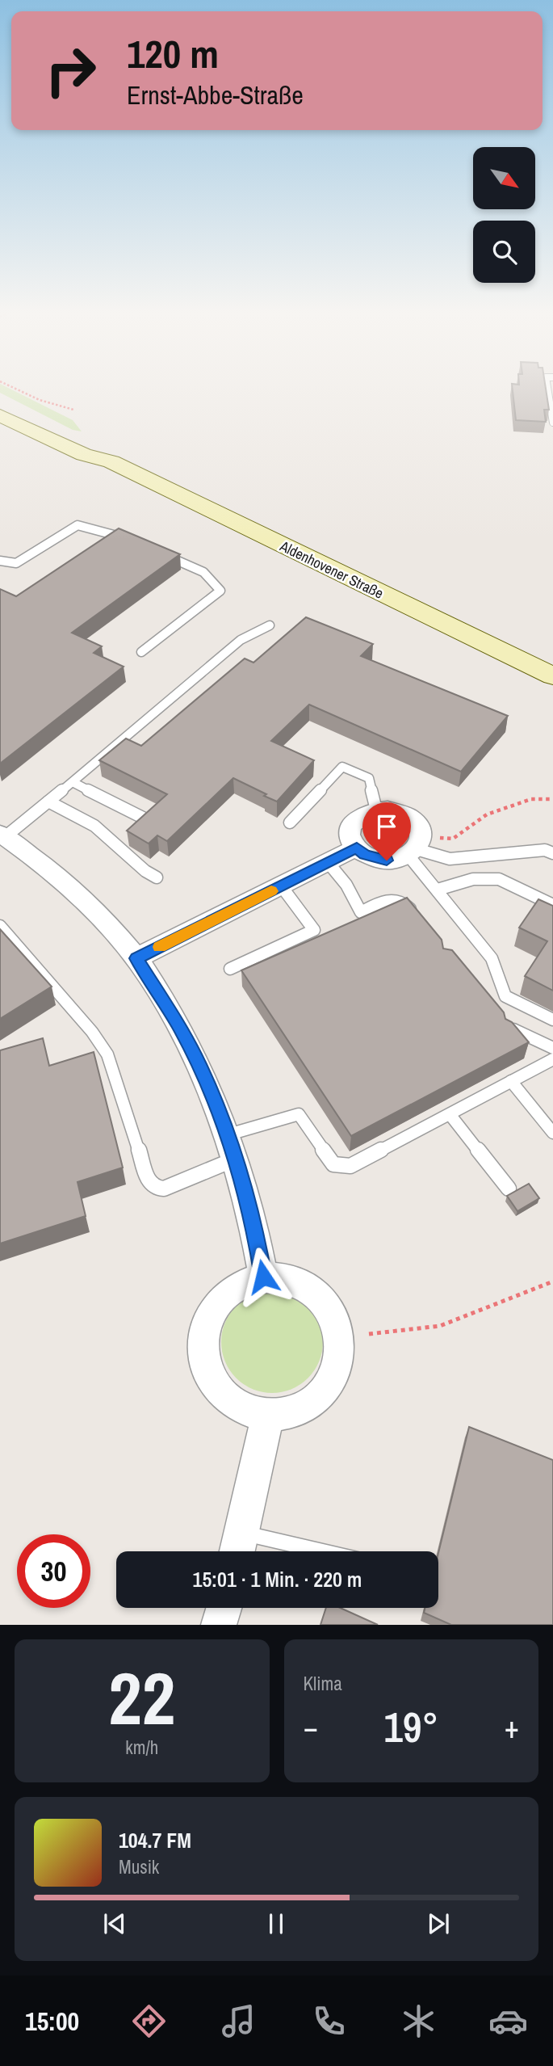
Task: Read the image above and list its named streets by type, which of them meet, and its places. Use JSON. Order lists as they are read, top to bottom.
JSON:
{
  "streets": {
    "main road": ["Aldenhovener Straße"]
  },
  "north": "bottom right",
  "page": {
    "turn": ["120 m", "Ernst-Abbe-Straße"],
    "limit": "30",
    "trip": "15:01 · 1 Min. · 220 m",
    "tile": [
      ["22", "km/h"],
      "Klima"
    ],
    "heat": ["−", "19°", "+"],
    "song": ["104.7 FM", "Musik"],
    "tabs": "15:00"
  }
}
